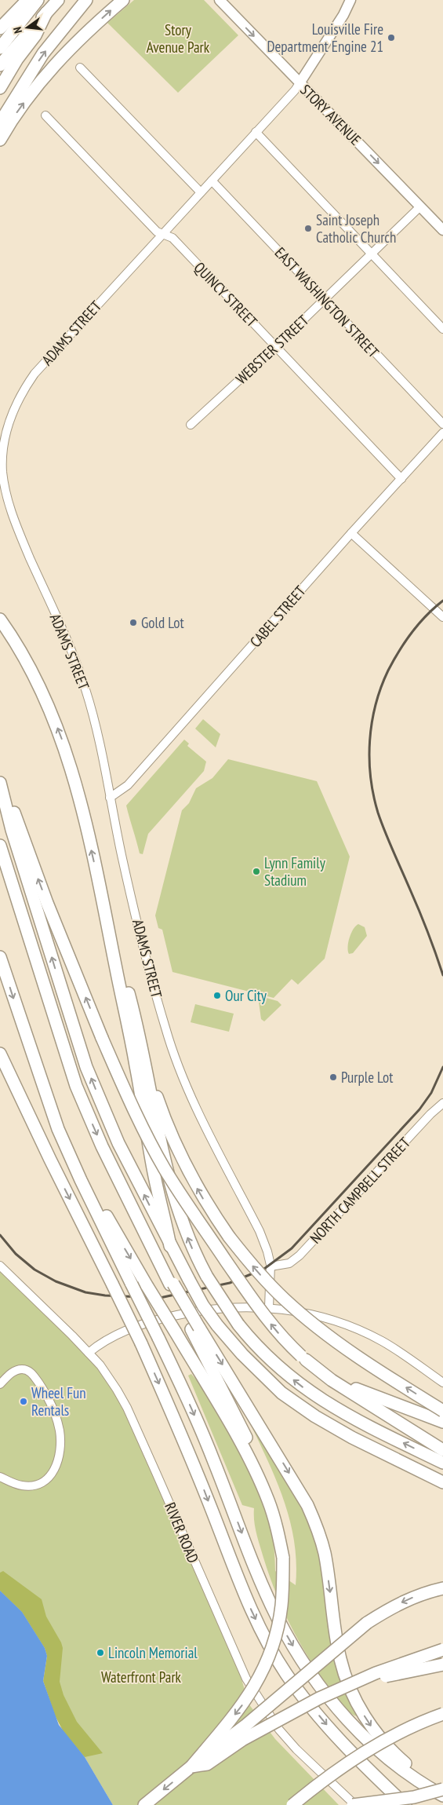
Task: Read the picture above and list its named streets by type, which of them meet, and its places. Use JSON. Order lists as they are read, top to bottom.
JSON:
{
  "streets": {
    "main road": ["STORY AVENUE"],
    "street": [
      "QUINCY STREET",
      "EAST WASHINGTON STREET",
      "ADAMS STREET",
      "WEBSTER STREET",
      "CABEL STREET",
      "NORTH CAMPBELL STREET",
      "RIVER ROAD"
    ]
  },
  "crossings": [
    ["STORY AVENUE", "ADAMS STREET"],
    ["STORY AVENUE", "WEBSTER STREET"],
    ["QUINCY STREET", "ADAMS STREET"],
    ["QUINCY STREET", "WEBSTER STREET"],
    ["QUINCY STREET", "CABEL STREET"],
    ["EAST WASHINGTON STREET", "ADAMS STREET"],
    ["EAST WASHINGTON STREET", "WEBSTER STREET"],
    ["ADAMS STREET", "CABEL STREET"],
    ["ADAMS STREET", "NORTH CAMPBELL STREET"]
  ],
  "one_way": ["STORY AVENUE"],
  "parks": ["Story Avenue Park", "Waterfront Park"],
  "places": [
    "Louisville Fire Department Engine 21",
    "Saint Joseph Catholic Church",
    "Gold Lot",
    "Lynn Family Stadium",
    "Our City",
    "Purple Lot",
    "Wheel Fun Rentals",
    "Lincoln Memorial"
  ],
  "north": "left"
}
